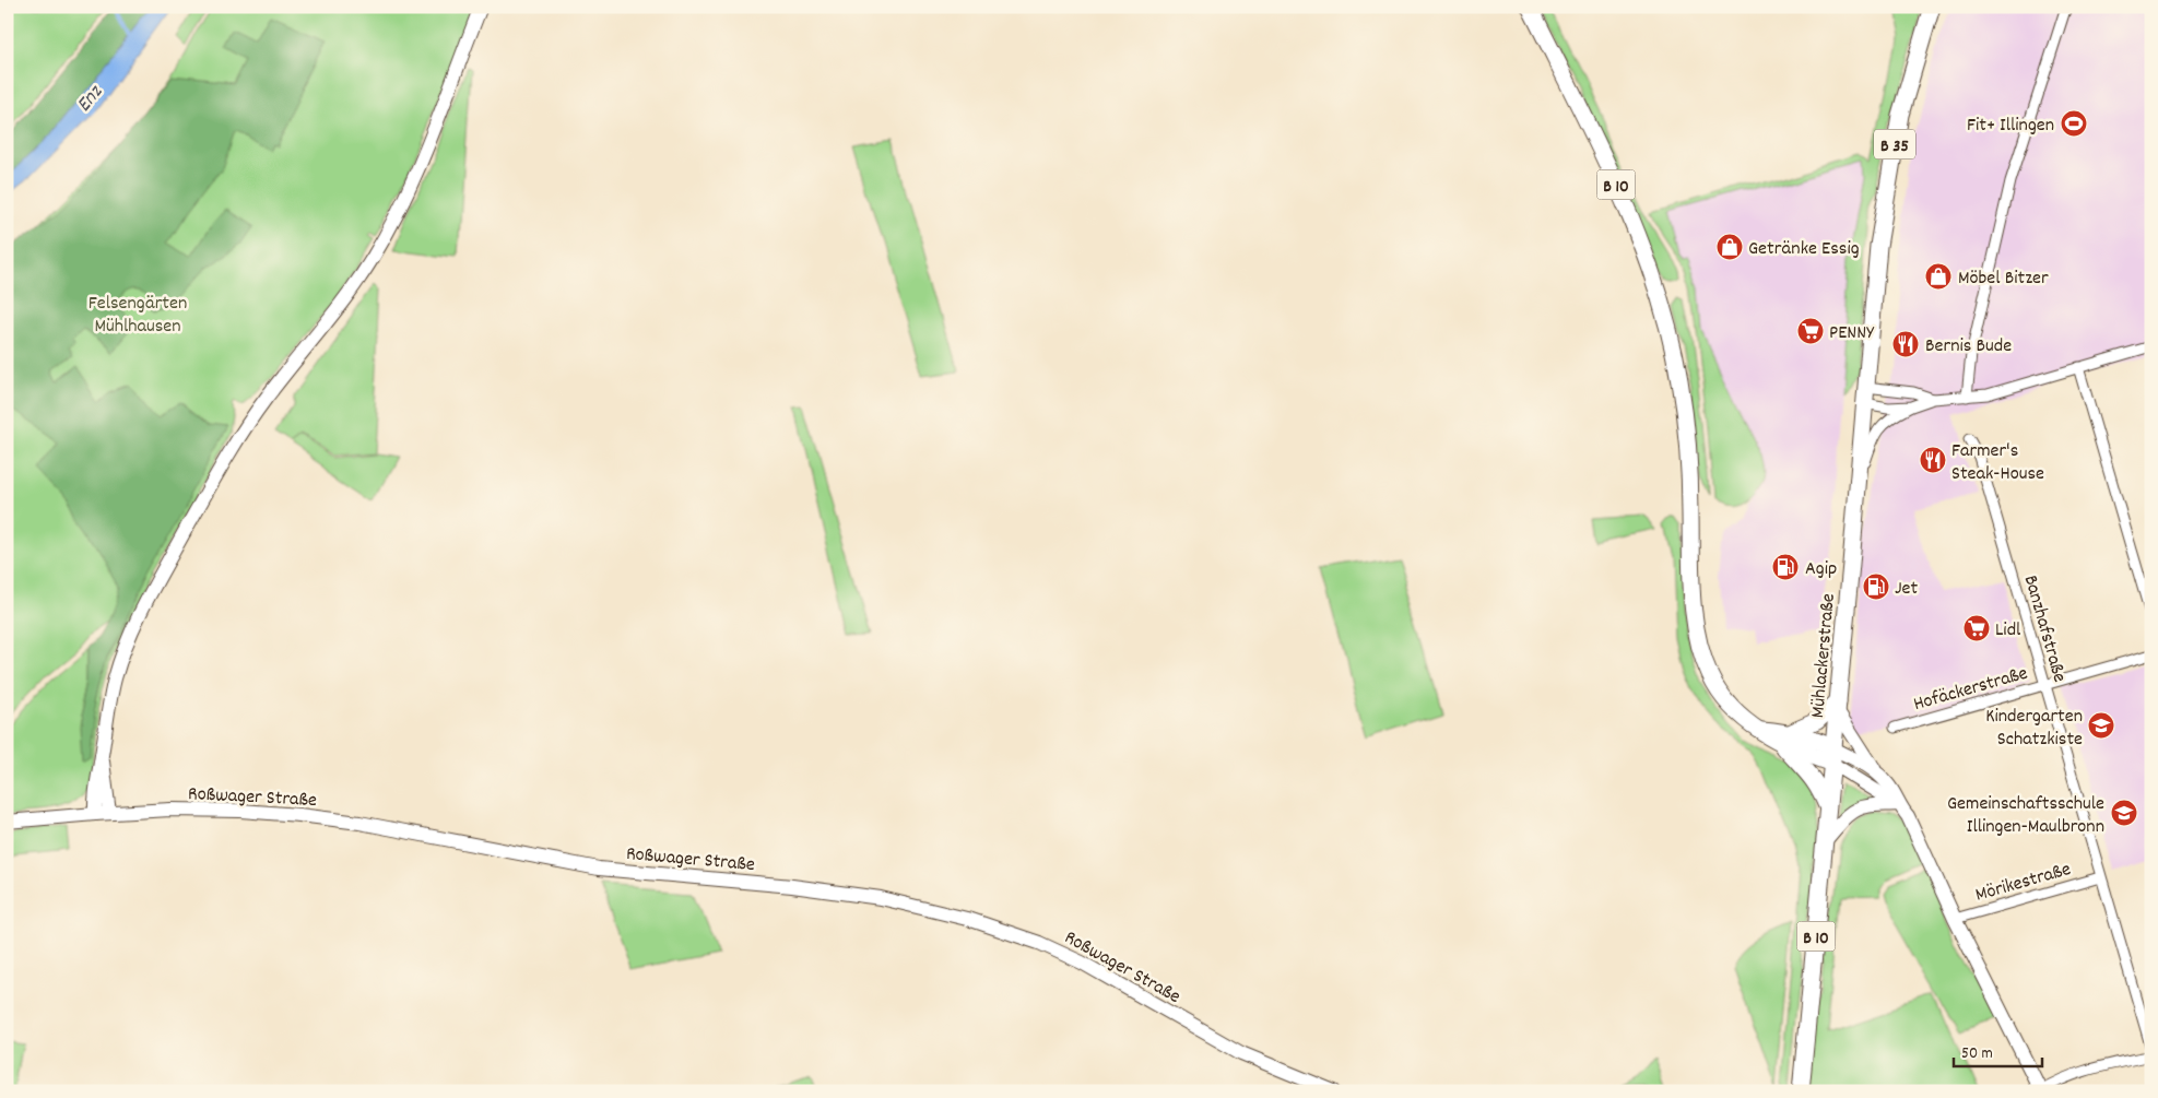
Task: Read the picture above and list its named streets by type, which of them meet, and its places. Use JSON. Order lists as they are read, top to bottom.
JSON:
{
  "streets": {
    "main road": ["B 35", "B 10", "Mühlackerstraße"],
    "street": [
      "Banzhafstraße",
      "Hofäckerstraße",
      "Roßwager Straße",
      "Mörikestraße"
    ]
  },
  "crossings": [
    ["B 35", "Mühlackerstraße"],
    ["B 10", "Mühlackerstraße"],
    ["Banzhafstraße", "Hofäckerstraße"],
    ["Banzhafstraße", "Mörikestraße"]
  ],
  "water": ["Enz"],
  "parks": ["Felsengärten Mühlhausen"],
  "places": {
    "sports": ["Fit+ Illingen"],
    "shop": ["Getränke Essig", "Möbel Bitzer"],
    "supermarket": ["PENNY", "Lidl"],
    "restaurant": ["Bernis Bude", "Farmer's Steak-House"],
    "fuel station": ["Agip", "Jet"],
    "school or university": ["Kindergarten Schatzkiste", "Gemeinschaftsschule Illingen-Maulbronn"]
  },
  "scale_bar": "50 m"
}
